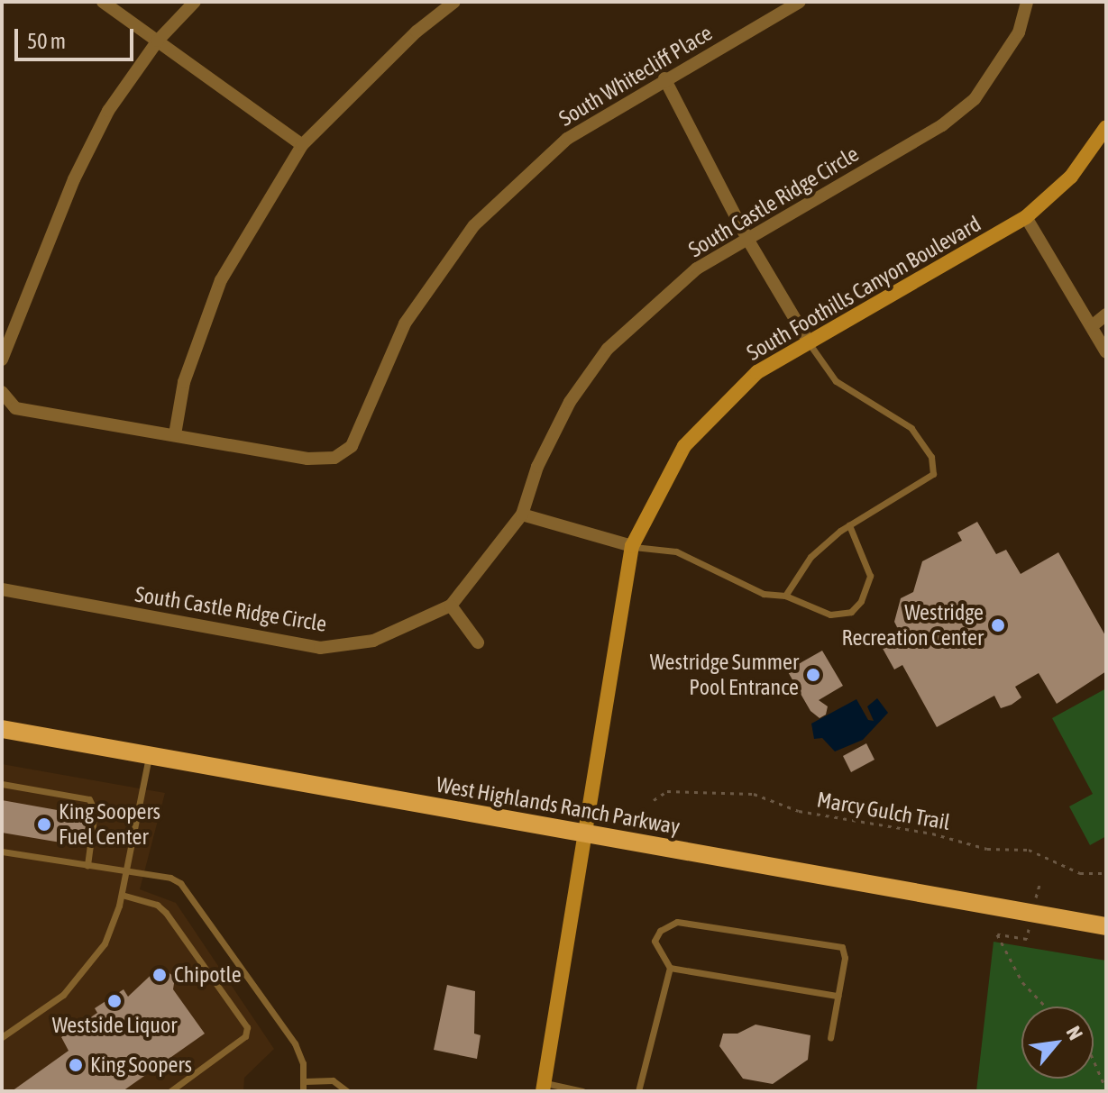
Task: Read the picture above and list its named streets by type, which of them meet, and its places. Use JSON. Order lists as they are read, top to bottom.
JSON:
{
  "streets": {
    "main road": ["West Highlands Ranch Parkway"],
    "street": ["South Whitecliff Place", "South Castle Ridge Circle", "South Foothills Canyon Boulevard"],
    "path": ["Marcy Gulch Trail"]
  },
  "crossings": [
    ["South Foothills Canyon Boulevard", "West Highlands Ranch Parkway"]
  ],
  "places": [
    "Westridge Recreation Center",
    "Westridge Summer Pool Entrance",
    "King Soopers Fuel Center",
    "Chipotle",
    "Westside Liquor",
    "King Soopers"
  ],
  "scale_bar": "50 m",
  "north": "top right"
}
